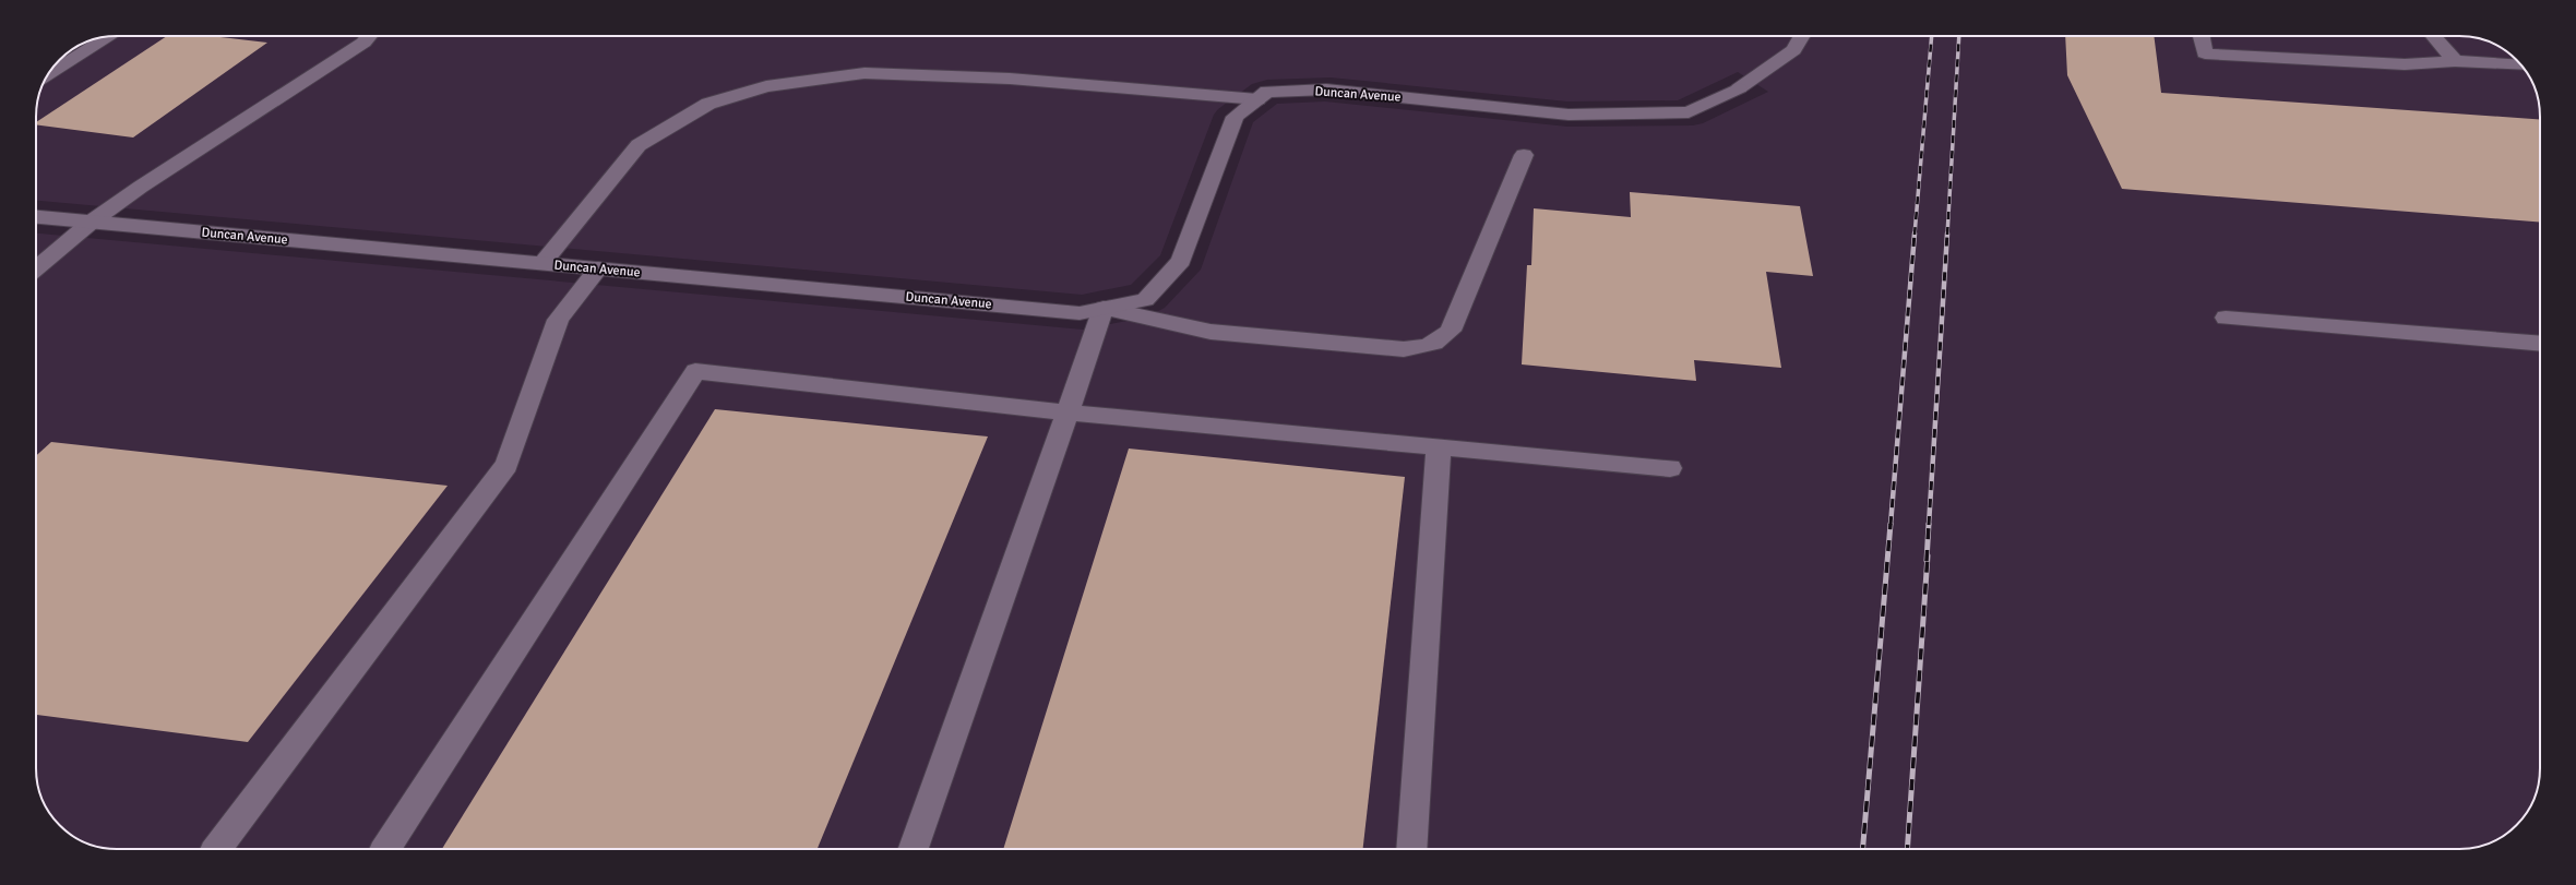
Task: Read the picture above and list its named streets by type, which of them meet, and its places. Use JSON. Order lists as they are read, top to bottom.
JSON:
{
  "streets": {
    "street": ["Duncan Avenue"]
  }
}
